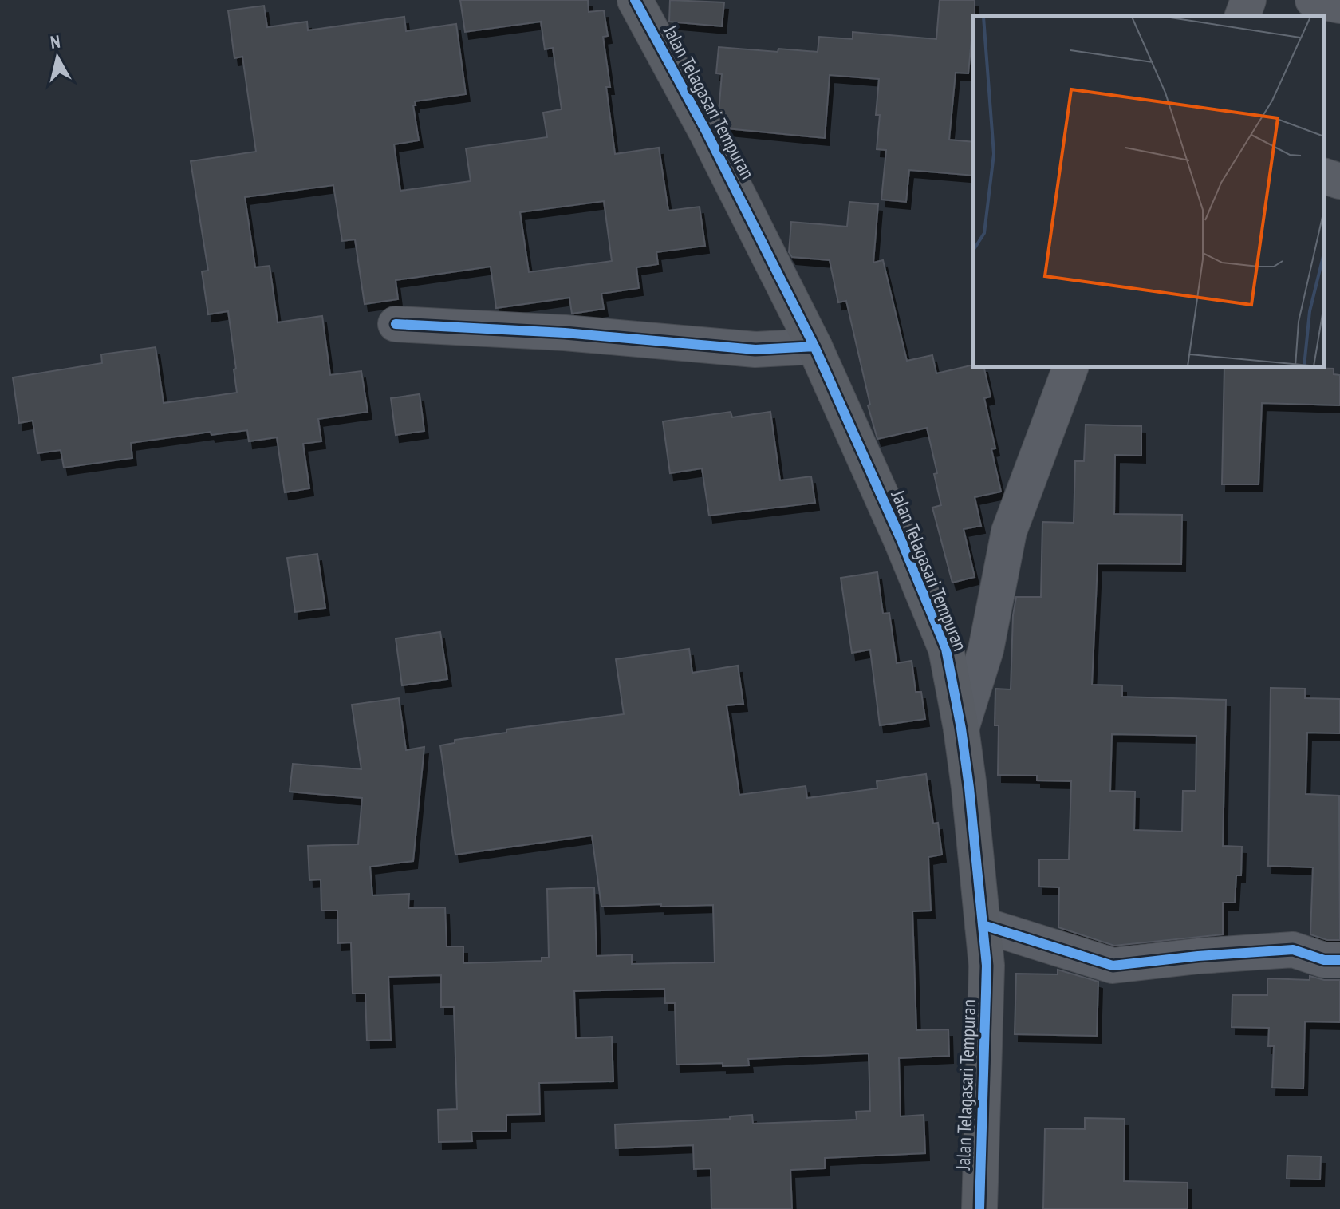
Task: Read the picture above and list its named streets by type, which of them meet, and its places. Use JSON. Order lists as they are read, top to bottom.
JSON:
{
  "streets": {
    "street": ["Jalan Telagasari Tempuran"]
  },
  "north": "top"
}
